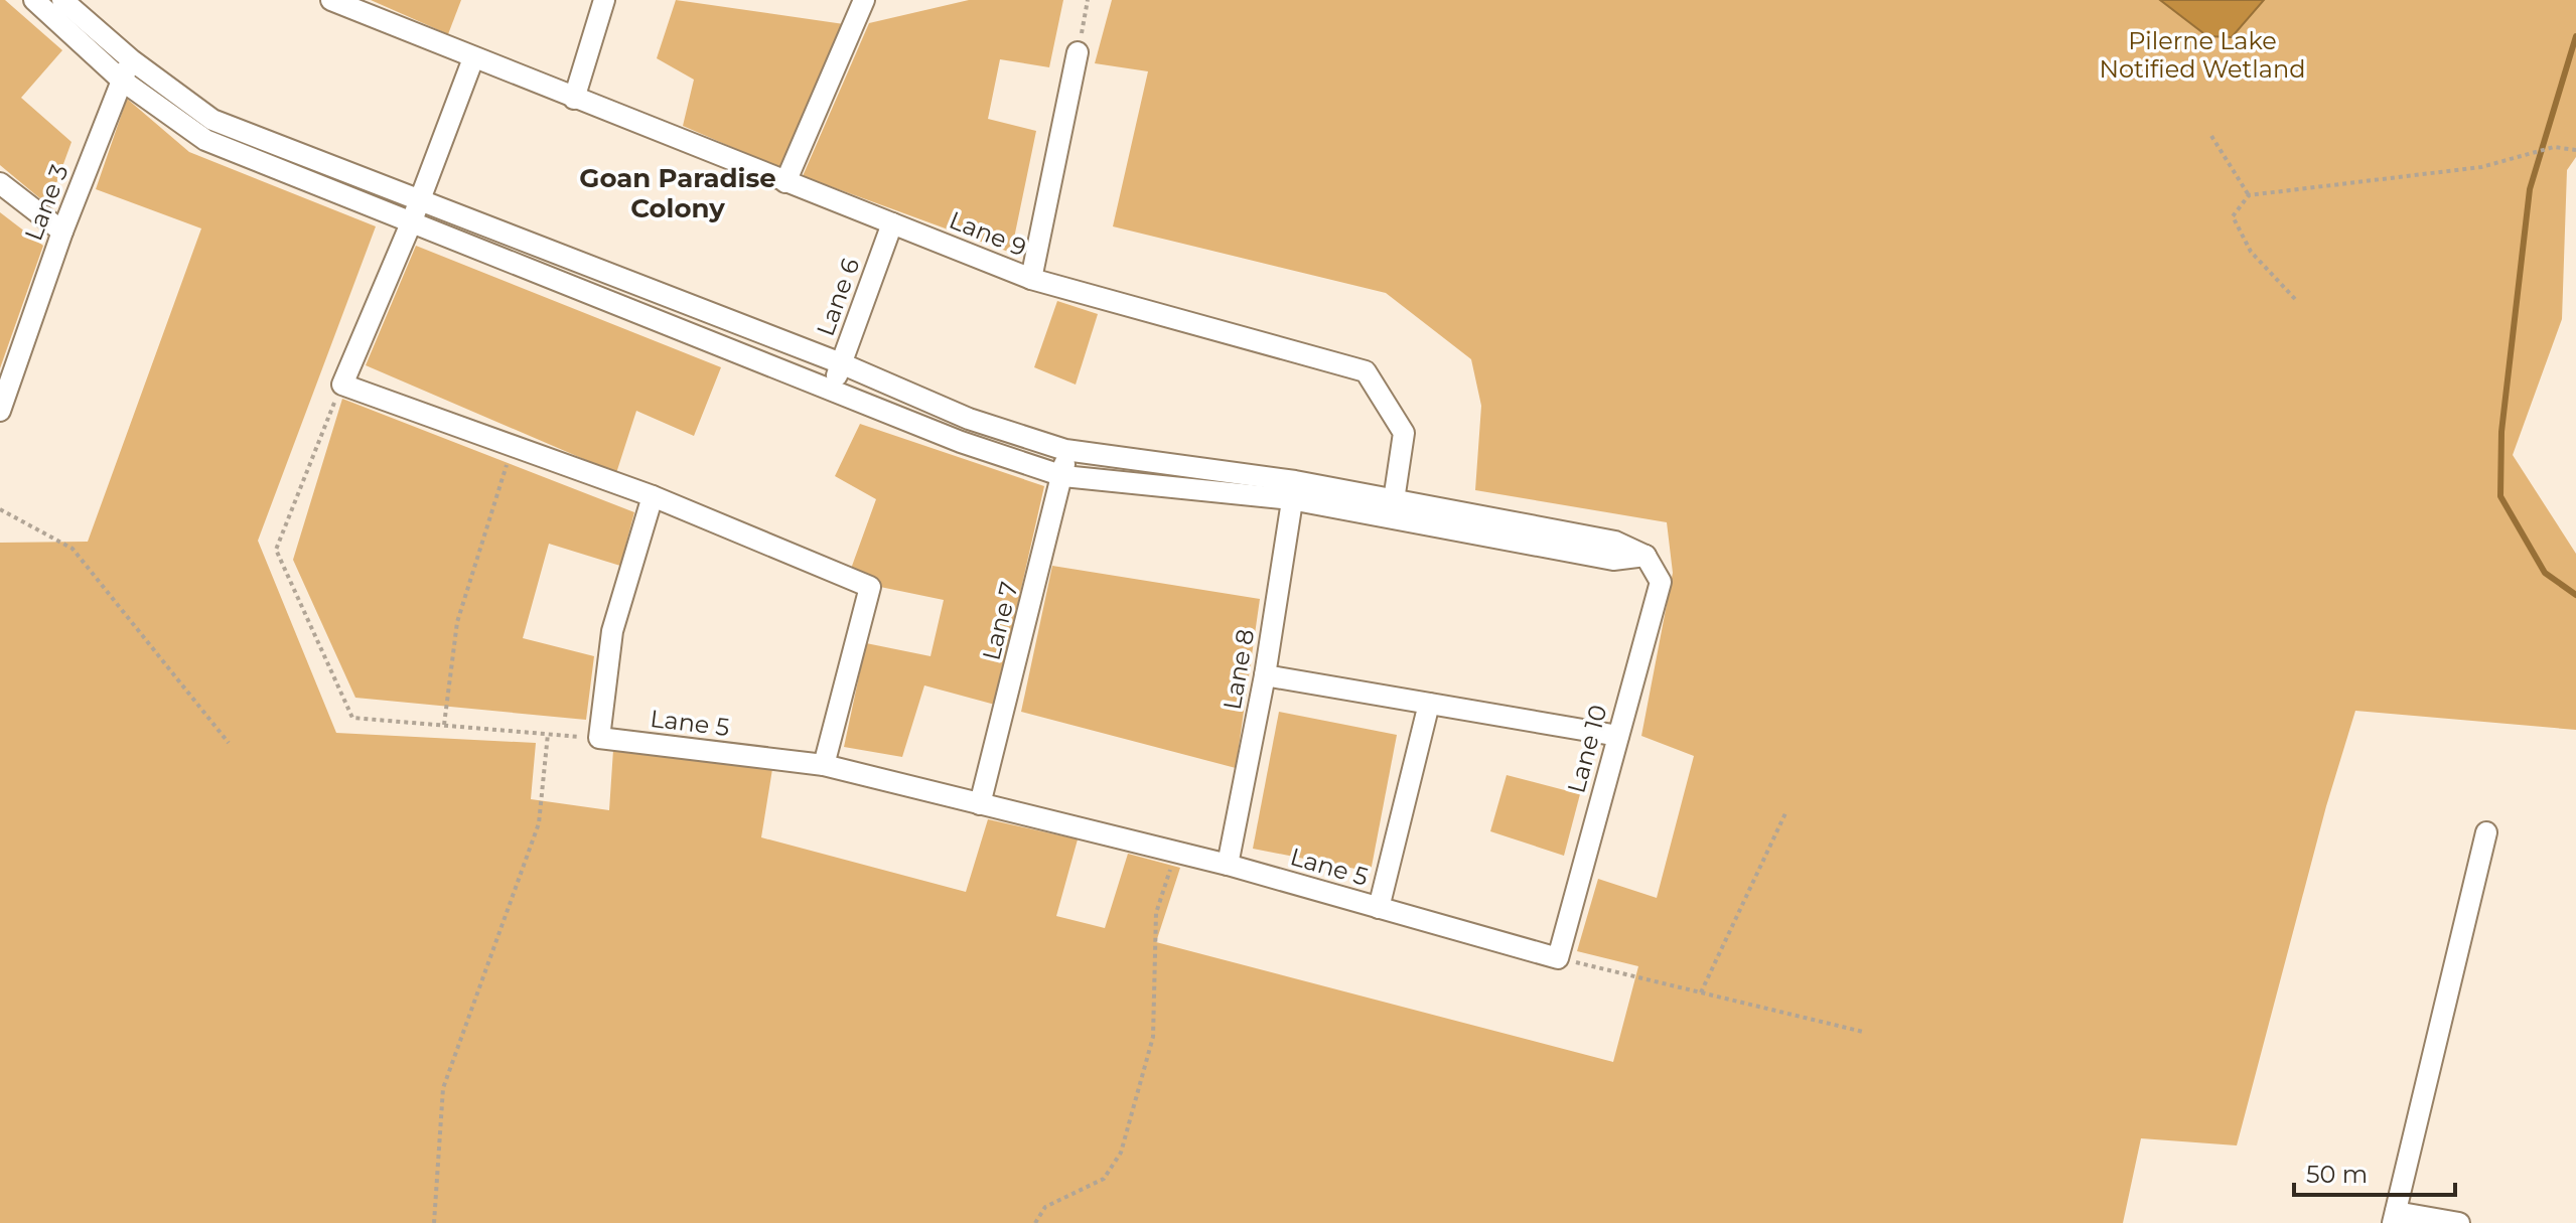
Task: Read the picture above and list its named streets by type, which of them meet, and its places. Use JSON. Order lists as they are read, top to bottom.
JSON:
{
  "streets": {
    "street": [
      "Lane 3",
      "Lane 9",
      "Lane 6",
      "Lane 7",
      "Lane 8",
      "Lane 5",
      "Lane 10"
    ]
  },
  "crossings": [
    ["Lane 9", "Lane 6"],
    ["Lane 7", "Lane 5"],
    ["Lane 8", "Lane 5"],
    ["Lane 5", "Lane 10"]
  ],
  "districts": ["Goan Paradise Colony"],
  "parks": ["Pilerne Lake Notified Wetland"],
  "scale_bar": "50 m"
}
